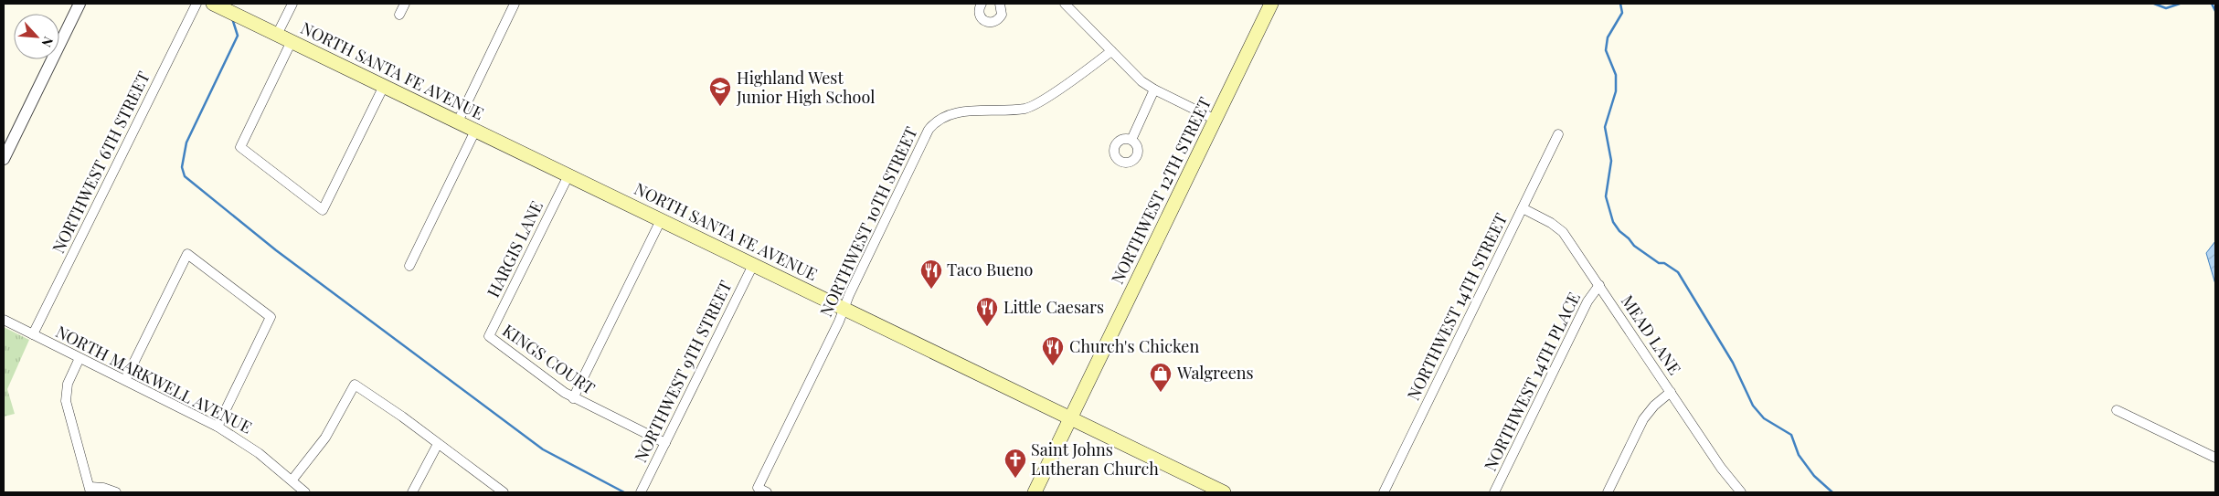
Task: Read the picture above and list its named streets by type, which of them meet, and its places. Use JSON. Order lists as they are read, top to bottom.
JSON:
{
  "streets": {
    "main road": ["NORTH SANTA FE AVENUE", "NORTHWEST 12TH STREET"],
    "street": [
      "NORTHWEST 6TH STREET",
      "NORTHWEST 10TH STREET",
      "HARGIS LANE",
      "NORTHWEST 14TH STREET",
      "MEAD LANE",
      "KINGS COURT",
      "NORTHWEST 9TH STREET",
      "NORTH MARKWELL AVENUE",
      "NORTHWEST 14TH PLACE"
    ]
  },
  "crossings": [
    ["NORTH SANTA FE AVENUE", "NORTHWEST 12TH STREET"],
    ["NORTH SANTA FE AVENUE", "NORTHWEST 10TH STREET"],
    ["NORTH SANTA FE AVENUE", "HARGIS LANE"],
    ["NORTH SANTA FE AVENUE", "NORTHWEST 9TH STREET"],
    ["NORTHWEST 6TH STREET", "NORTH MARKWELL AVENUE"],
    ["HARGIS LANE", "KINGS COURT"],
    ["NORTHWEST 14TH STREET", "MEAD LANE"],
    ["MEAD LANE", "NORTHWEST 14TH PLACE"],
    ["KINGS COURT", "NORTHWEST 9TH STREET"]
  ],
  "places": {
    "school or university": ["Highland West Junior High School"],
    "restaurant": ["Taco Bueno", "Little Caesars", "Church's Chicken"],
    "shop": ["Walgreens"],
    "church": ["Saint Johns Lutheran Church"]
  },
  "north": "bottom right"
}
